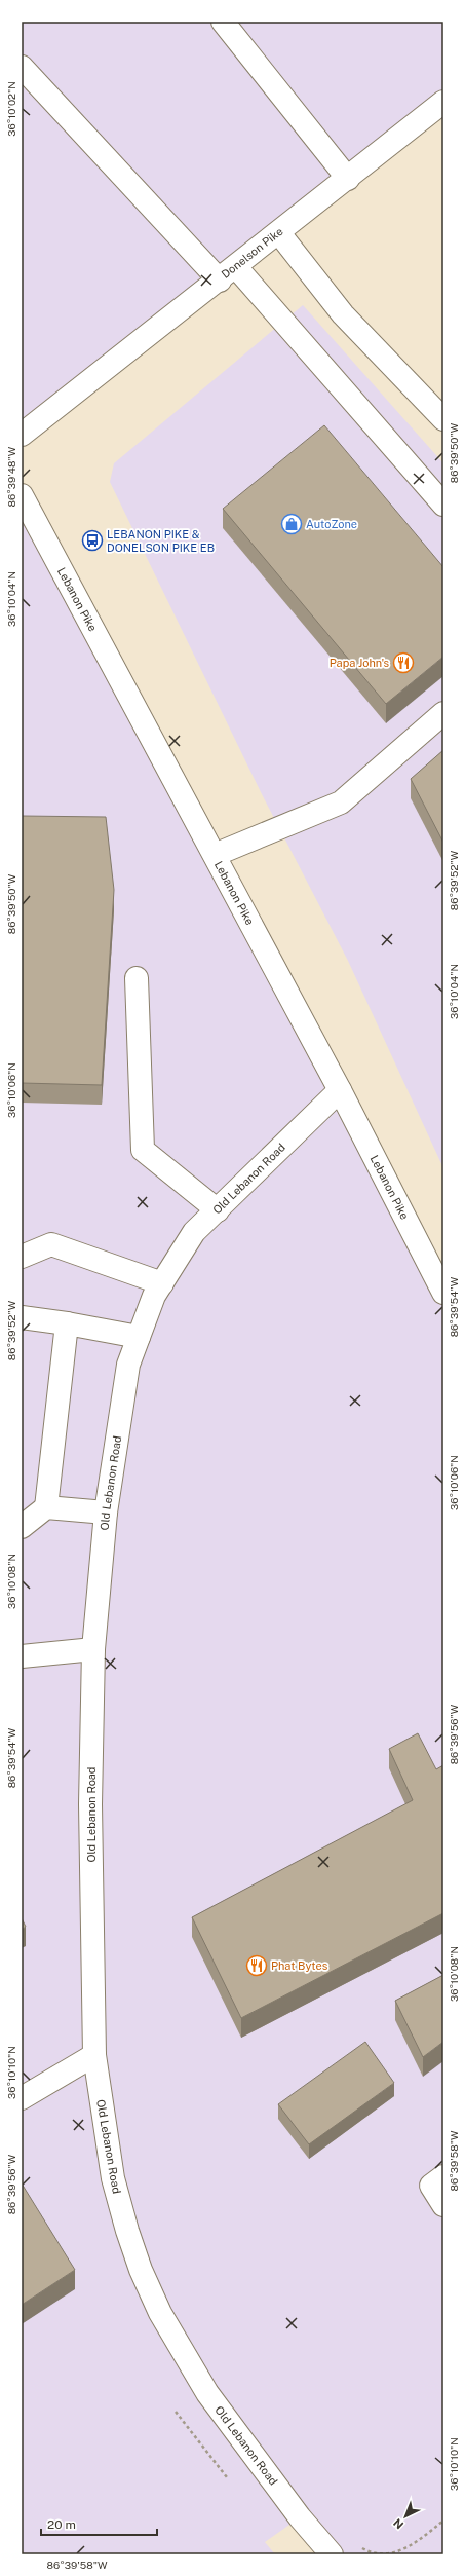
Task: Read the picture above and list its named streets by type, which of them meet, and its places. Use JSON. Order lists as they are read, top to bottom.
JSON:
{
  "streets": {
    "street": ["Donelson Pike", "Lebanon Pike", "Old Lebanon Road"]
  },
  "crossings": [
    ["Lebanon Pike", "Old Lebanon Road"]
  ],
  "places": {
    "shop": ["AutoZone"],
    "bus stop": ["LEBANON PIKE & DONELSON PIKE EB"],
    "restaurant": ["Papa John's", "Phat Bytes"]
  },
  "scale_bar": "20 m",
  "north": "bottom left",
  "coordinates": [
    "36°10'02\"N",
    "86°39'50\"W",
    "86°39'48\"W",
    "36°10'04\"N",
    "86°39'52\"W",
    "36°10'06\"N",
    "86°39'54\"W",
    "36°10'08\"N",
    "86°39'56\"W",
    "36°10'10\"N",
    "86°39'58\"W"
  ]
}
